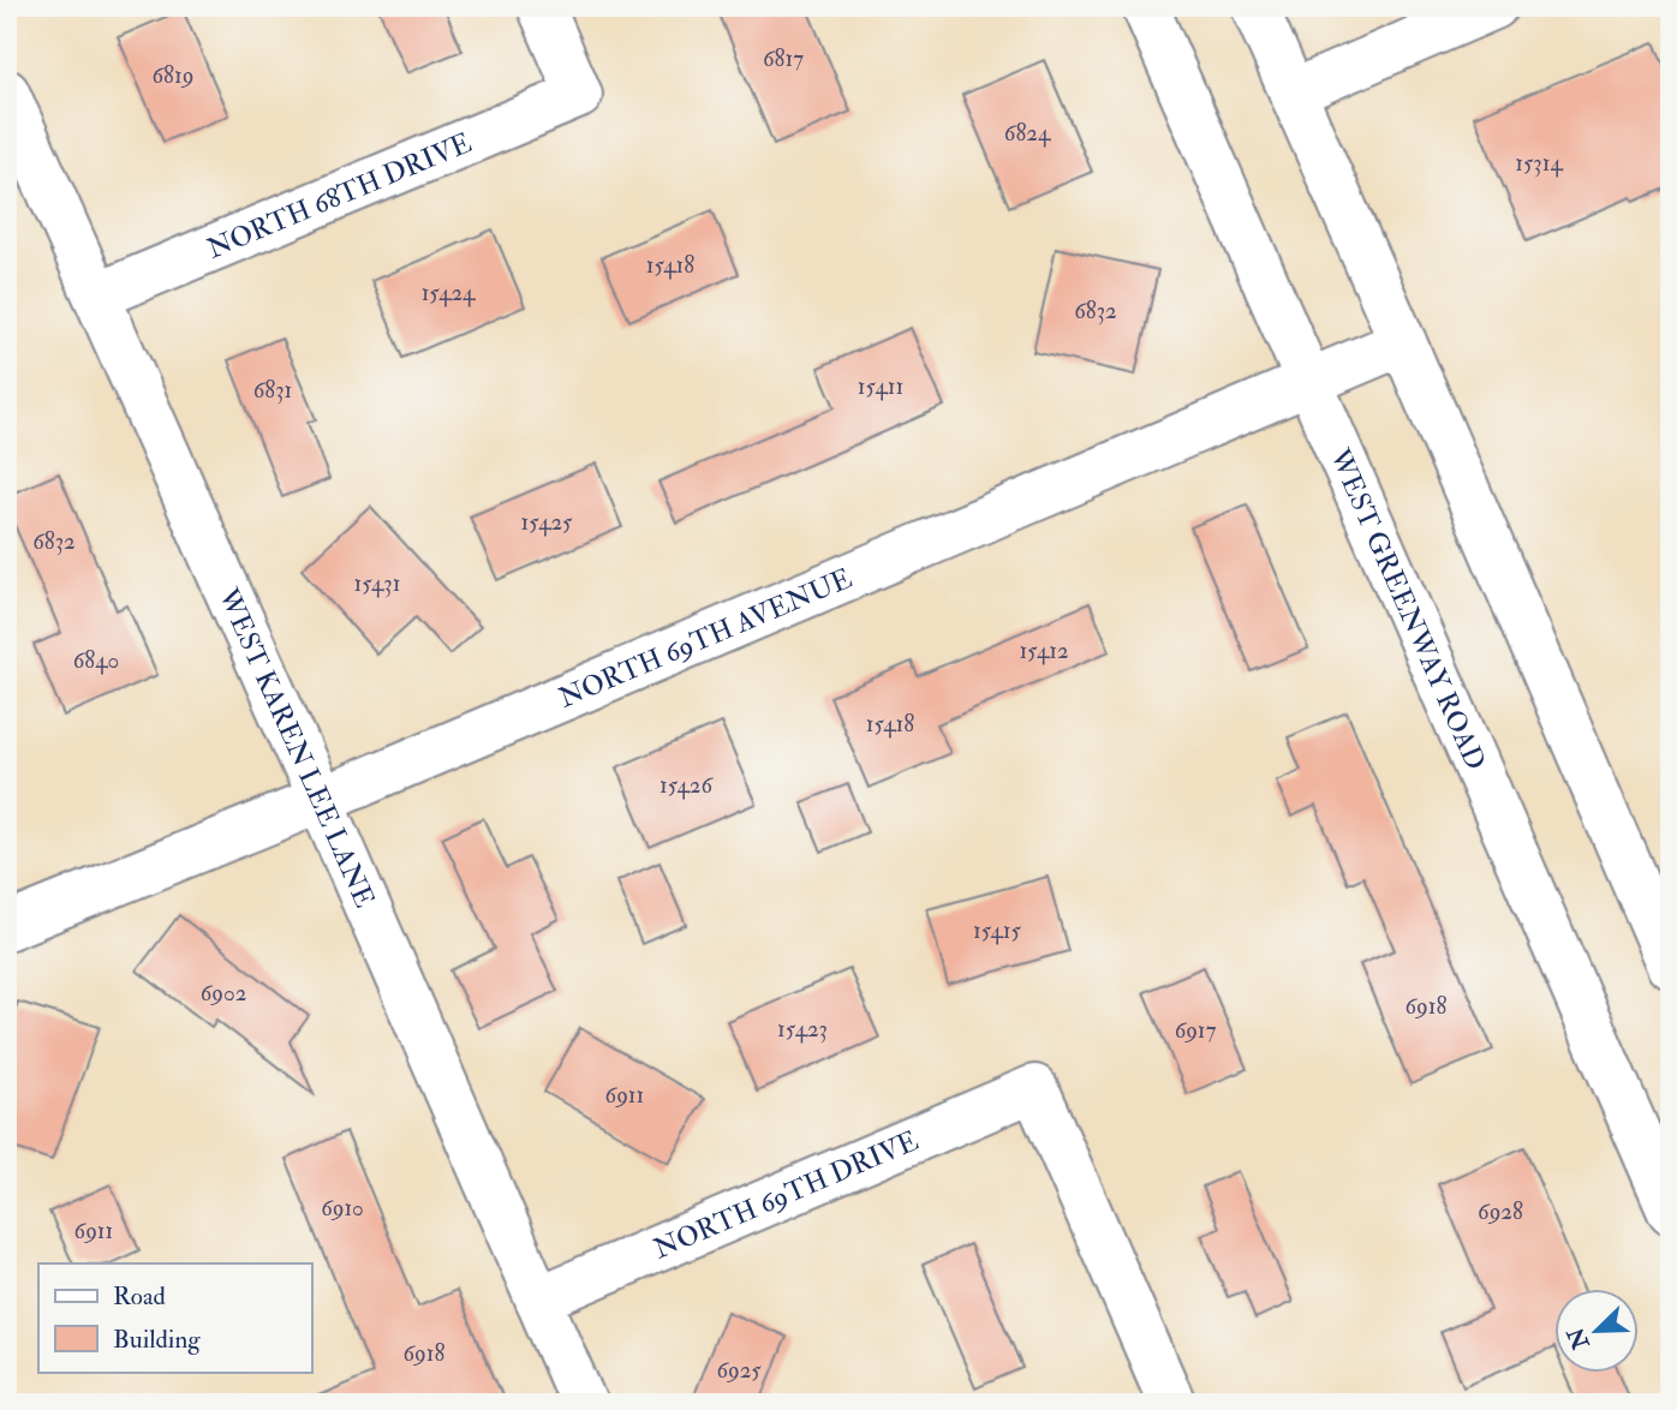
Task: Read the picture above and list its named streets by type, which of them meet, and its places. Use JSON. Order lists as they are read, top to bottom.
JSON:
{
  "streets": {
    "street": [
      "NORTH 68TH DRIVE",
      "WEST GREENWAY ROAD",
      "NORTH 69TH AVENUE",
      "WEST KAREN LEE LANE",
      "NORTH 69TH DRIVE"
    ]
  },
  "crossings": [
    ["NORTH 68TH DRIVE", "WEST KAREN LEE LANE"],
    ["WEST GREENWAY ROAD", "NORTH 69TH AVENUE"],
    ["NORTH 69TH AVENUE", "WEST KAREN LEE LANE"],
    ["WEST KAREN LEE LANE", "NORTH 69TH DRIVE"]
  ],
  "house_numbers": [
    "6817",
    "6819",
    "6824",
    "15314",
    "15418",
    "15424",
    "6832",
    "15411",
    "6831",
    "15425",
    "6832",
    "15431",
    "15412",
    "6840",
    "15418",
    "15426",
    "15415",
    "6902",
    "6918",
    "15423",
    "6917",
    "6911",
    "6910",
    "6928",
    "6911",
    "6918",
    "6925"
  ],
  "legend": ["Road", "Building"],
  "north": "bottom left"
}
